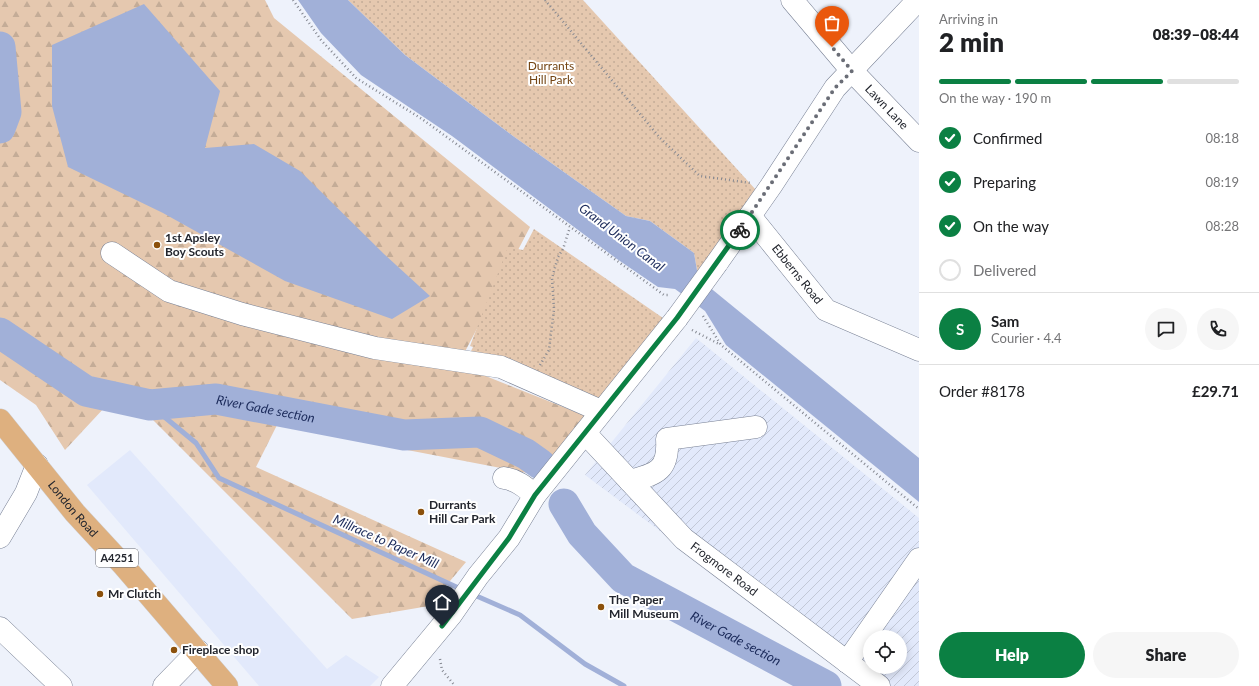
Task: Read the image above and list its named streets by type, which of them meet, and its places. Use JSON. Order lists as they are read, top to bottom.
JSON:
{
  "streets": {
    "main road": ["London Road", "A4251"],
    "street": ["Lawn Lane", "Ebberns Road", "Frogmore Road"]
  },
  "water": ["Grand Union Canal", "River Gade section", "Millrace to Paper Mill"],
  "parks": ["Durrants Hill Park"],
  "places": [
    "1st Apsley Boy Scouts",
    "Durrants Hill Car Park",
    "Mr Clutch",
    "The Paper Mill Museum",
    "Fireplace shop"
  ],
  "page": {
    "heading": ["2 min", "Arriving in", "08:39–08:44"],
    "panel": [
      "Sam",
      "Courier · 4.4",
      "Order #8178",
      "£29.71"
    ],
    "bar": "On the way · 190 m",
    "list": [
      ["Confirmed", "08:18"],
      ["Preparing", "08:19"],
      ["On the way", "08:28"],
      "Delivered"
    ],
    "round": "S",
    "buttons": ["Help", "Share"]
  }
}
